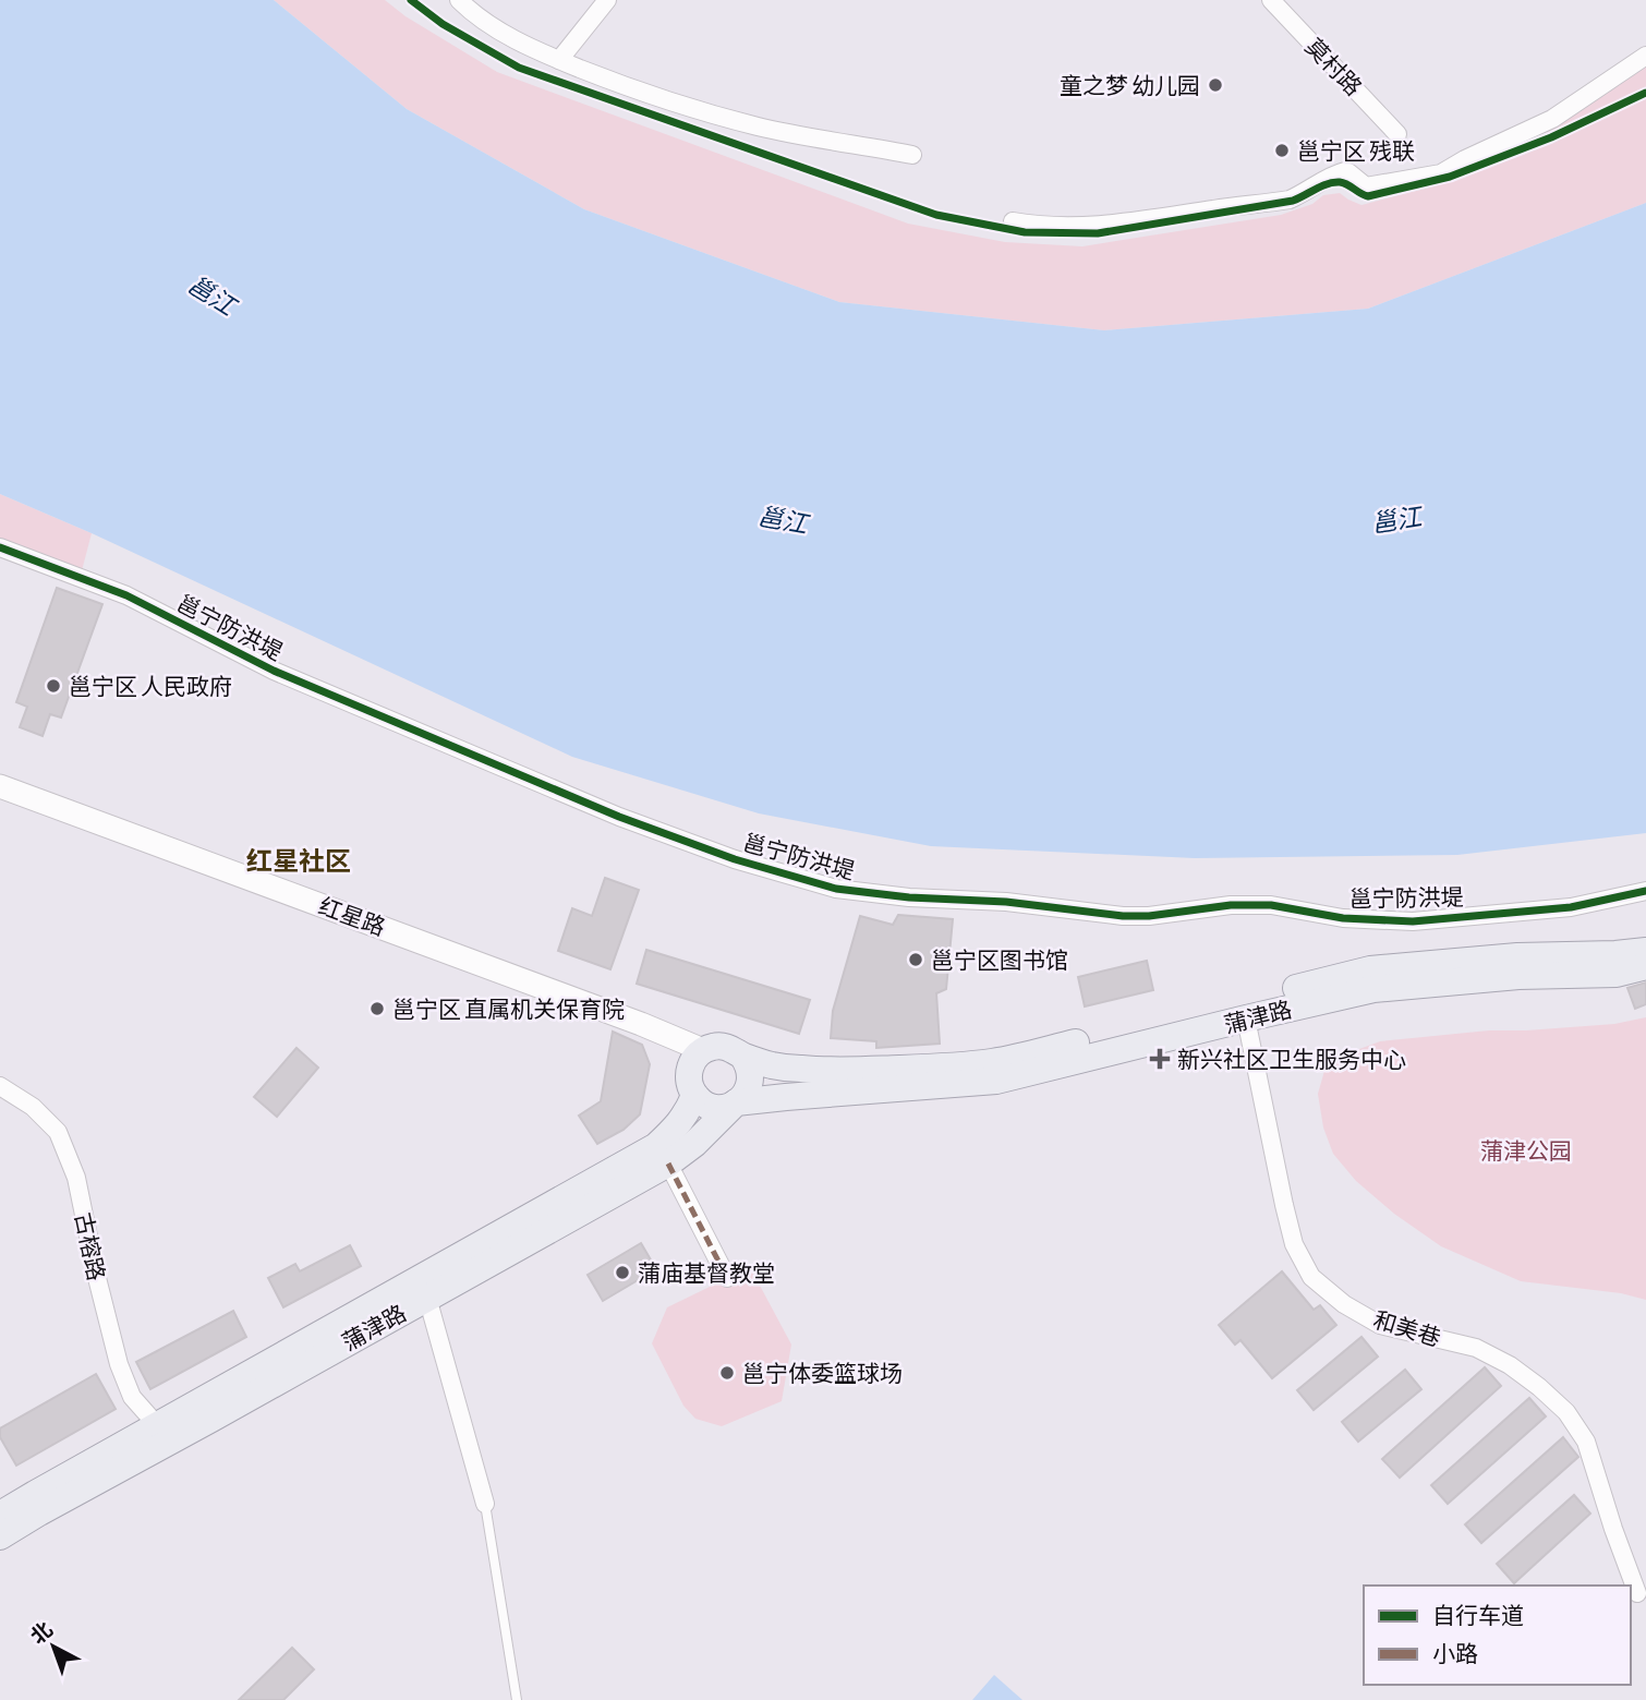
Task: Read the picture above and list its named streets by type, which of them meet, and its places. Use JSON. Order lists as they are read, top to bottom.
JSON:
{
  "streets": {
    "main road": ["红星路", "蒲津路"],
    "street": [
      "莫村路",
      "邕宁防洪堤",
      "古榕路",
      "和美巷"
    ]
  },
  "crossings": [
    ["红星路", "蒲津路"],
    ["蒲津路", "古榕路"],
    ["蒲津路", "和美巷"]
  ],
  "districts": ["红星社区"],
  "water": ["邕江"],
  "parks": ["蒲津公园"],
  "places": {
    "other": [
      "童之梦 幼儿园",
      "邕宁区 残联",
      "邕宁区 人民政府",
      "邕宁区图书馆",
      "邕宁区 直属机关保育院",
      "蒲庙基督教堂",
      "邕宁体委篮球场"
    ],
    "health": ["新兴社区卫生服务中心"]
  },
  "legend": ["自行车道", "小路"],
  "north": "top left"
}
